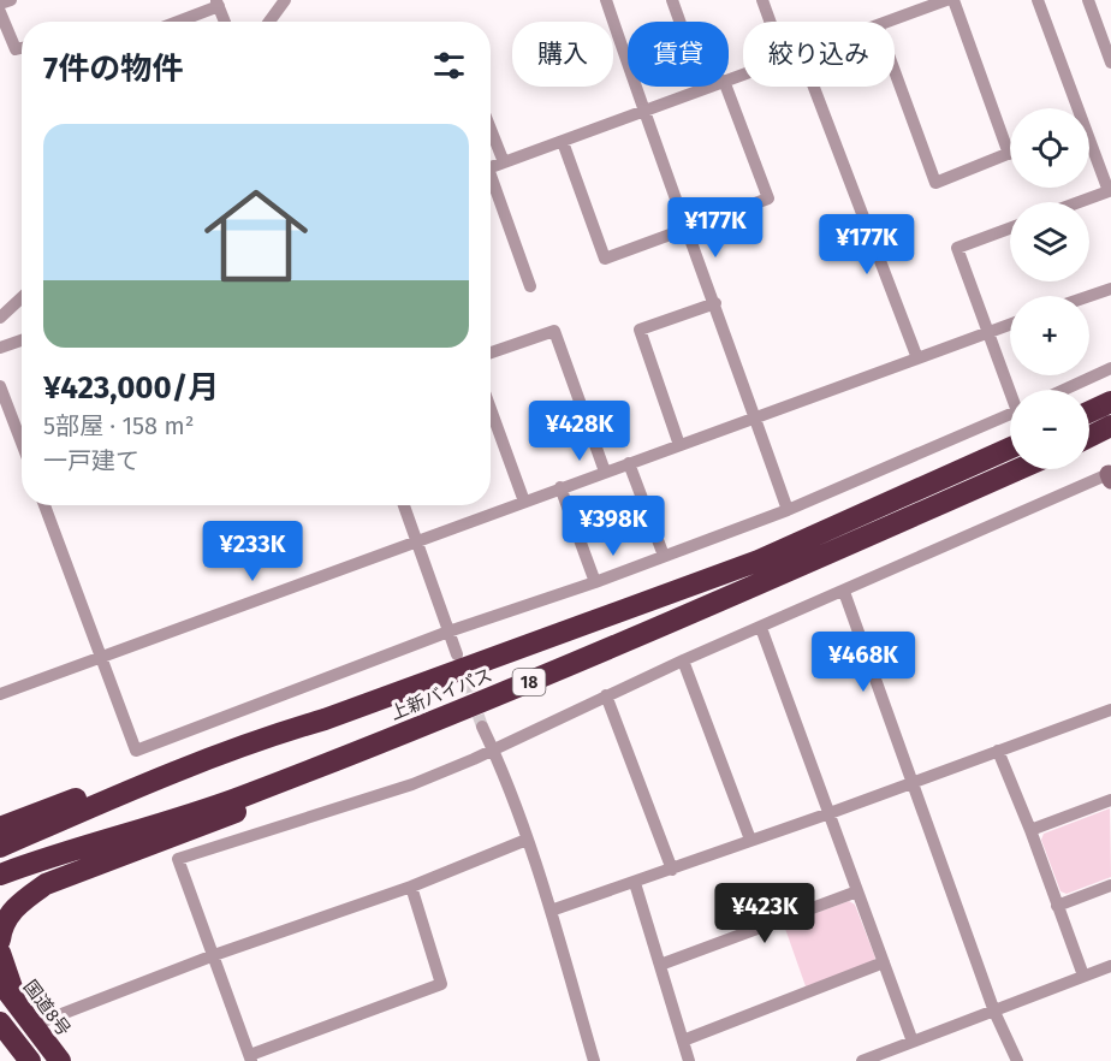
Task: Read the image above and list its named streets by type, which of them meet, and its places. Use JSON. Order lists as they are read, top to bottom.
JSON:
{
  "streets": {
    "highway": ["18", "上新バイパス", "国道8号"]
  },
  "page": {
    "chip": ["購入", "賃貸", "絞り込み"],
    "heading": "7件の物件",
    "map_buttons": ["+", "−"],
    "list": [
      {
        "name": "¥423,000/月",
        "note": "5部屋 · 158 m² · 一戸建て"
      }
    ],
    "price": [
      "¥177K",
      "¥177K",
      "¥428K",
      "¥398K",
      "¥233K",
      "¥468K",
      "¥423K"
    ]
  }
}
